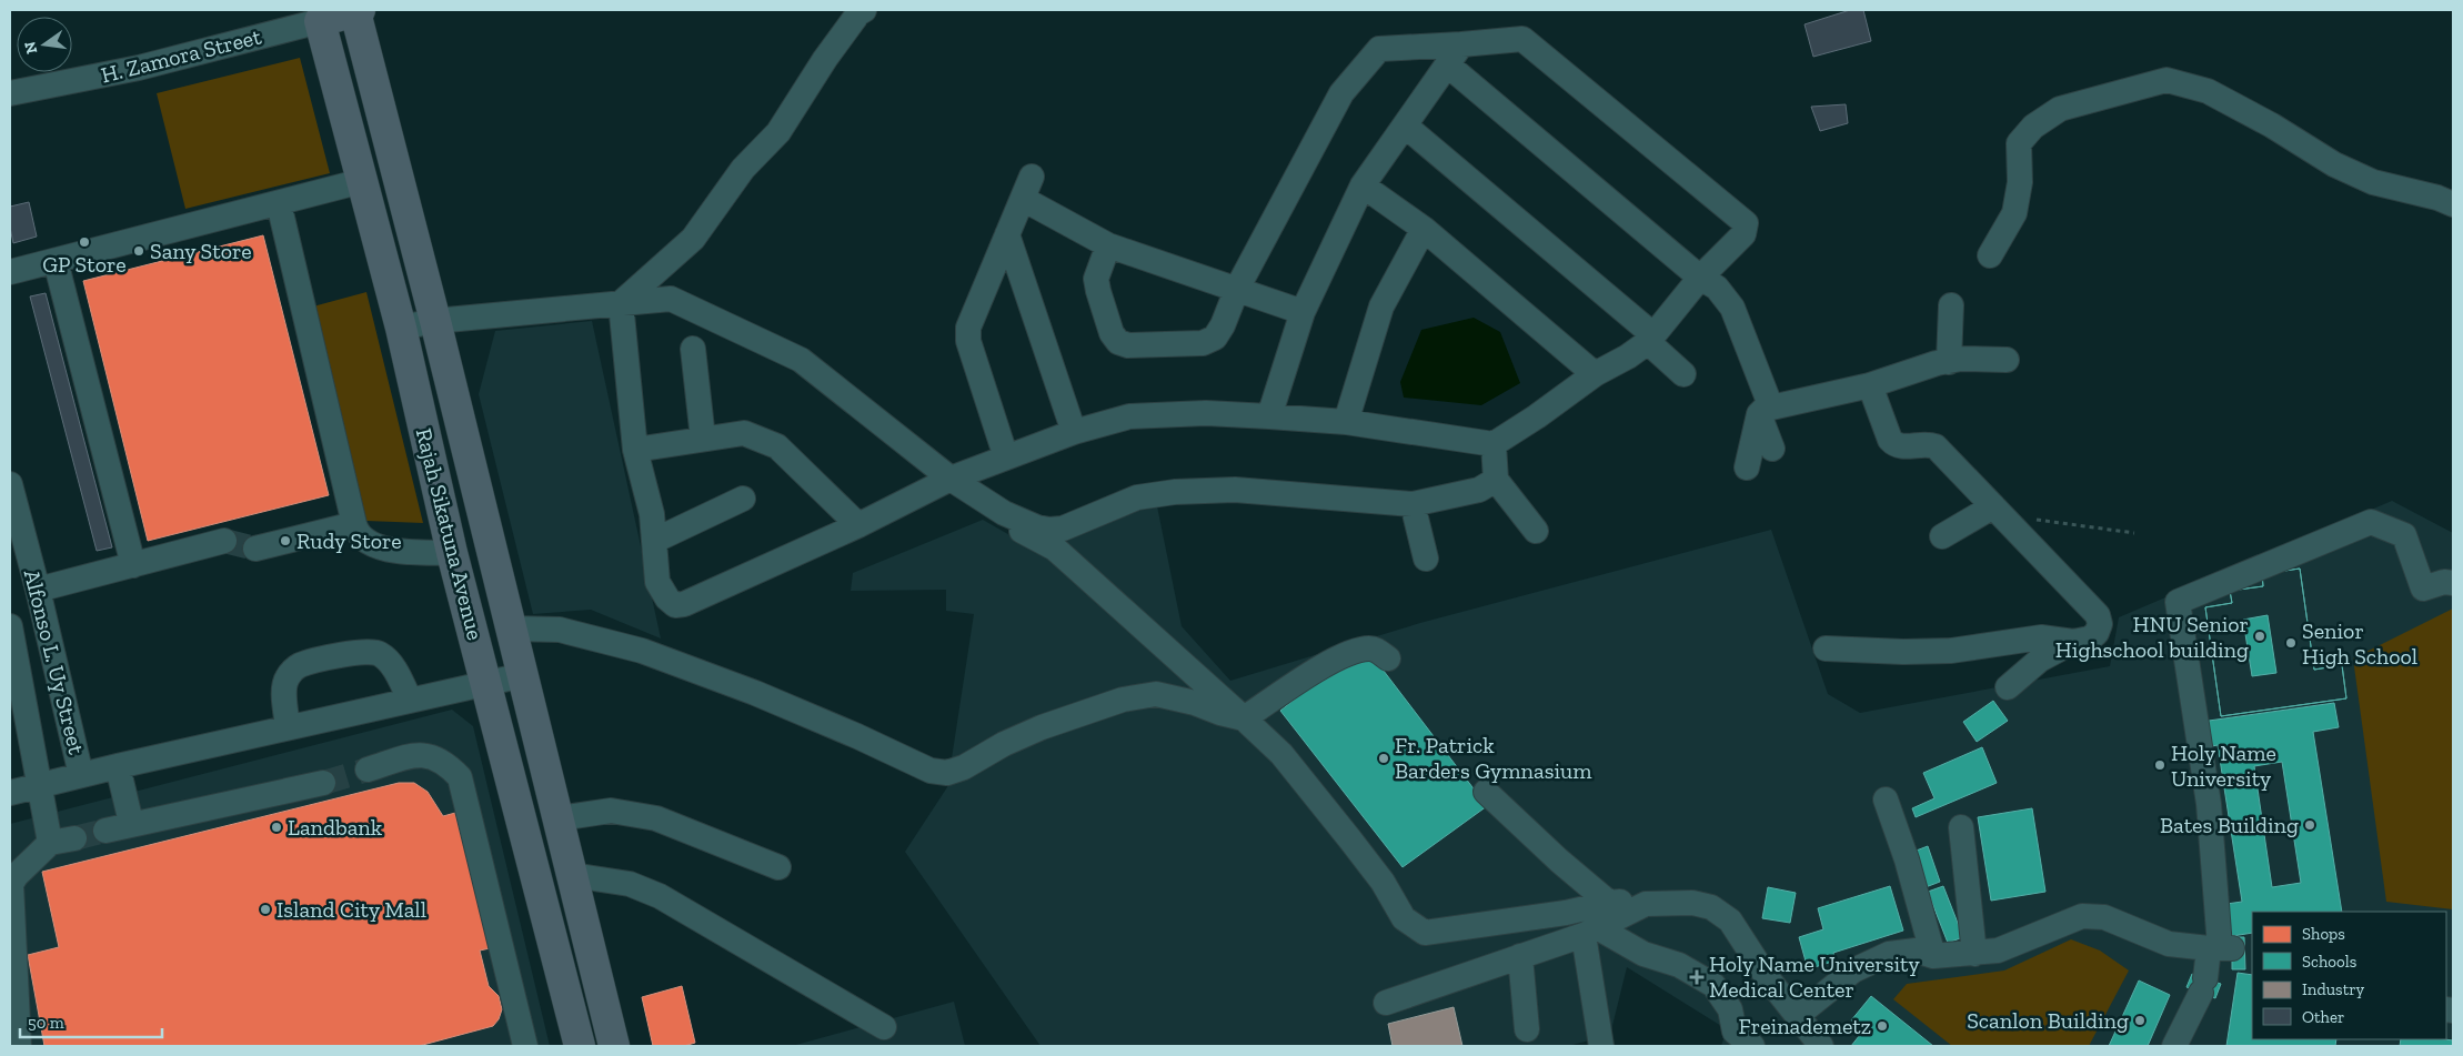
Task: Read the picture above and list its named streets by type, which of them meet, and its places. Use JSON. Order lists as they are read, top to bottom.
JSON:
{
  "streets": {
    "main road": ["Rajah Sikatuna Avenue"],
    "street": ["H. Zamora Street", "Alfonso L. Uy Street"]
  },
  "crossings": [
    ["H. Zamora Street", "Rajah Sikatuna Avenue"]
  ],
  "places": {
    "other": [
      "GP Store",
      "Sany Store",
      "Rudy Store",
      "HNU Senior Highschool building",
      "Senior High School",
      "Fr. Patrick Barders Gymnasium",
      "Holy Name University",
      "Bates Building",
      "Landbank",
      "Island City Mall",
      "Scanlon Building",
      "Freinademetz"
    ],
    "health": ["Holy Name University Medical Center"]
  },
  "legend": [
    "Shops",
    "Schools",
    "Industry",
    "Other"
  ],
  "scale_bar": "50 m",
  "north": "left"
}
